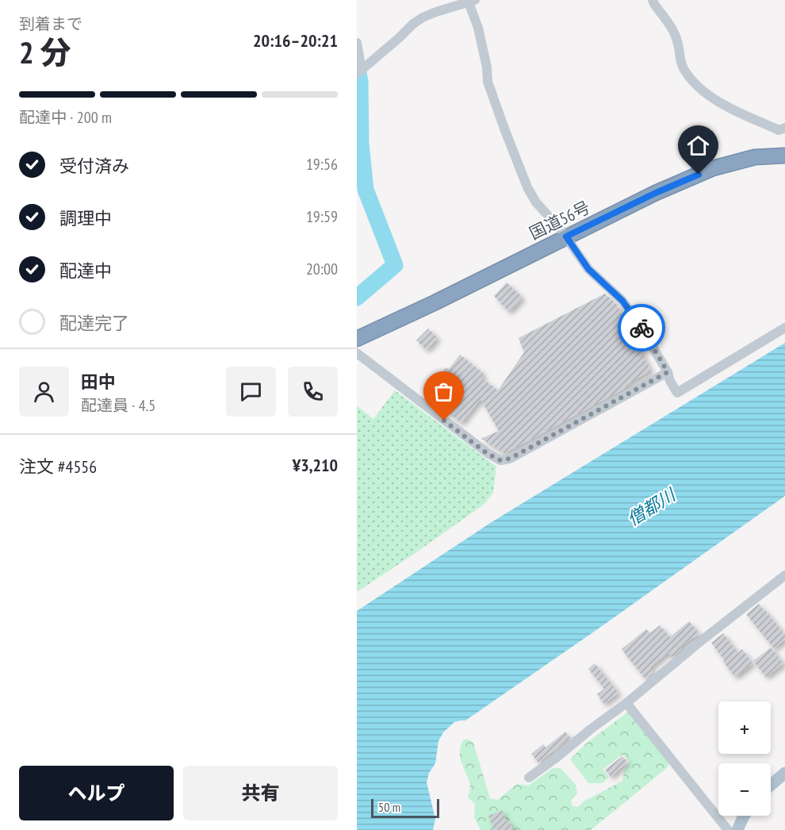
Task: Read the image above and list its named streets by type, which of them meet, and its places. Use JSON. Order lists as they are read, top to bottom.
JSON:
{
  "streets": {
    "highway": ["国道56号"]
  },
  "water": ["僧都川"],
  "scale_bar": "50 m",
  "page": {
    "heading": ["2 分", "到着まで", "20:16–20:21"],
    "panel": [
      "田中",
      "配達員 · 4.5",
      "注文 #4556",
      "¥3,210"
    ],
    "bar": "配達中 · 200 m",
    "list": [
      ["受付済み", "19:56"],
      ["調理中", "19:59"],
      ["配達中", "20:00"],
      "配達完了"
    ],
    "map_buttons": ["+", "−"],
    "buttons": ["ヘルプ", "共有"],
    "scale": "50 m"
  }
}
